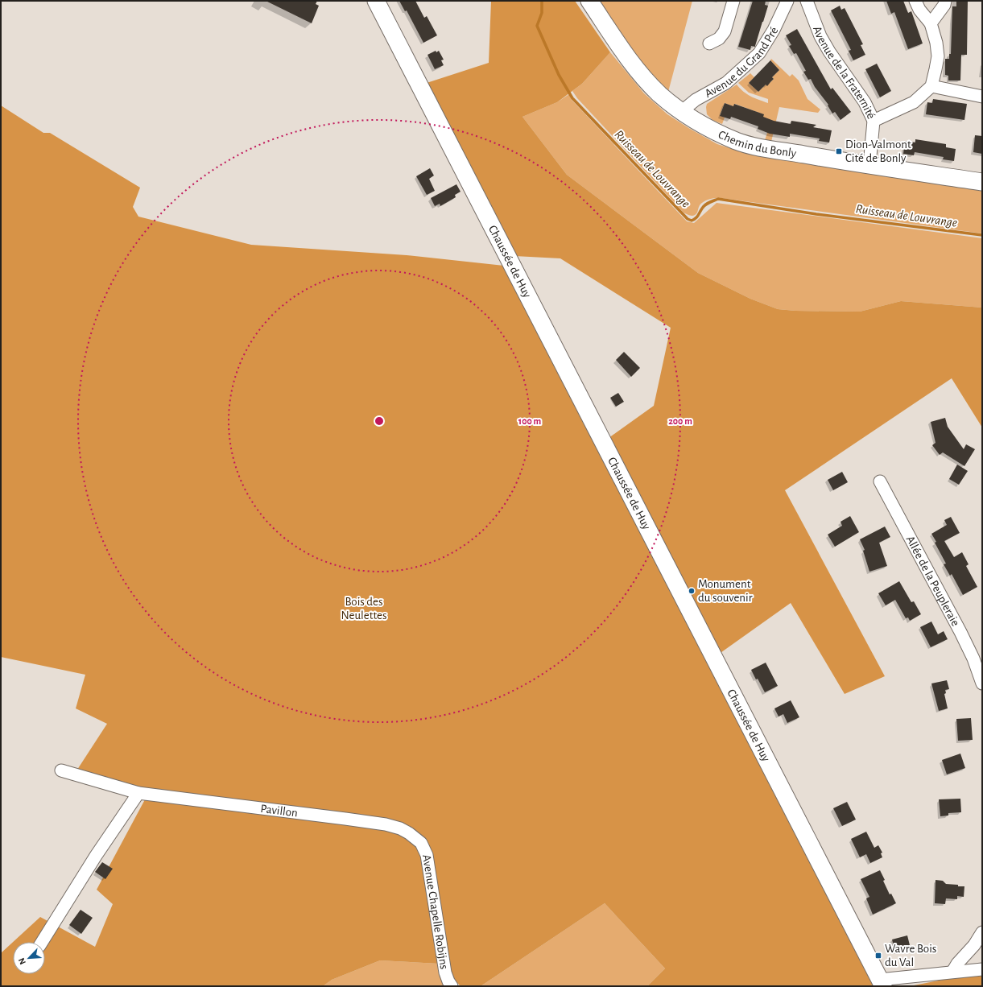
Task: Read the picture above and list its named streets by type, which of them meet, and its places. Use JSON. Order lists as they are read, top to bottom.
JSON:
{
  "streets": {
    "main road": ["Chemin du Bonly", "Chaussée de Huy"],
    "street": [
      "Avenue du Grand Pré",
      "Avenue de la Fraternité",
      "Allée de la Peupleraie",
      "Pavillon",
      "Avenue Chapelle Robijns"
    ]
  },
  "crossings": [
    ["Avenue du Grand Pré", "Chemin du Bonly"],
    ["Avenue de la Fraternité", "Chemin du Bonly"],
    ["Pavillon", "Avenue Chapelle Robijns"]
  ],
  "water": ["Ruisseau de Louvrange"],
  "parks": ["Bois des Neulettes"],
  "places": {
    "transit": ["Dion-Valmont Cité de Bonly", "Wavre Bois du Val"],
    "other": ["Monument du souvenir"]
  },
  "north": "bottom left",
  "rings": ["100 m", "200 m"]
}
